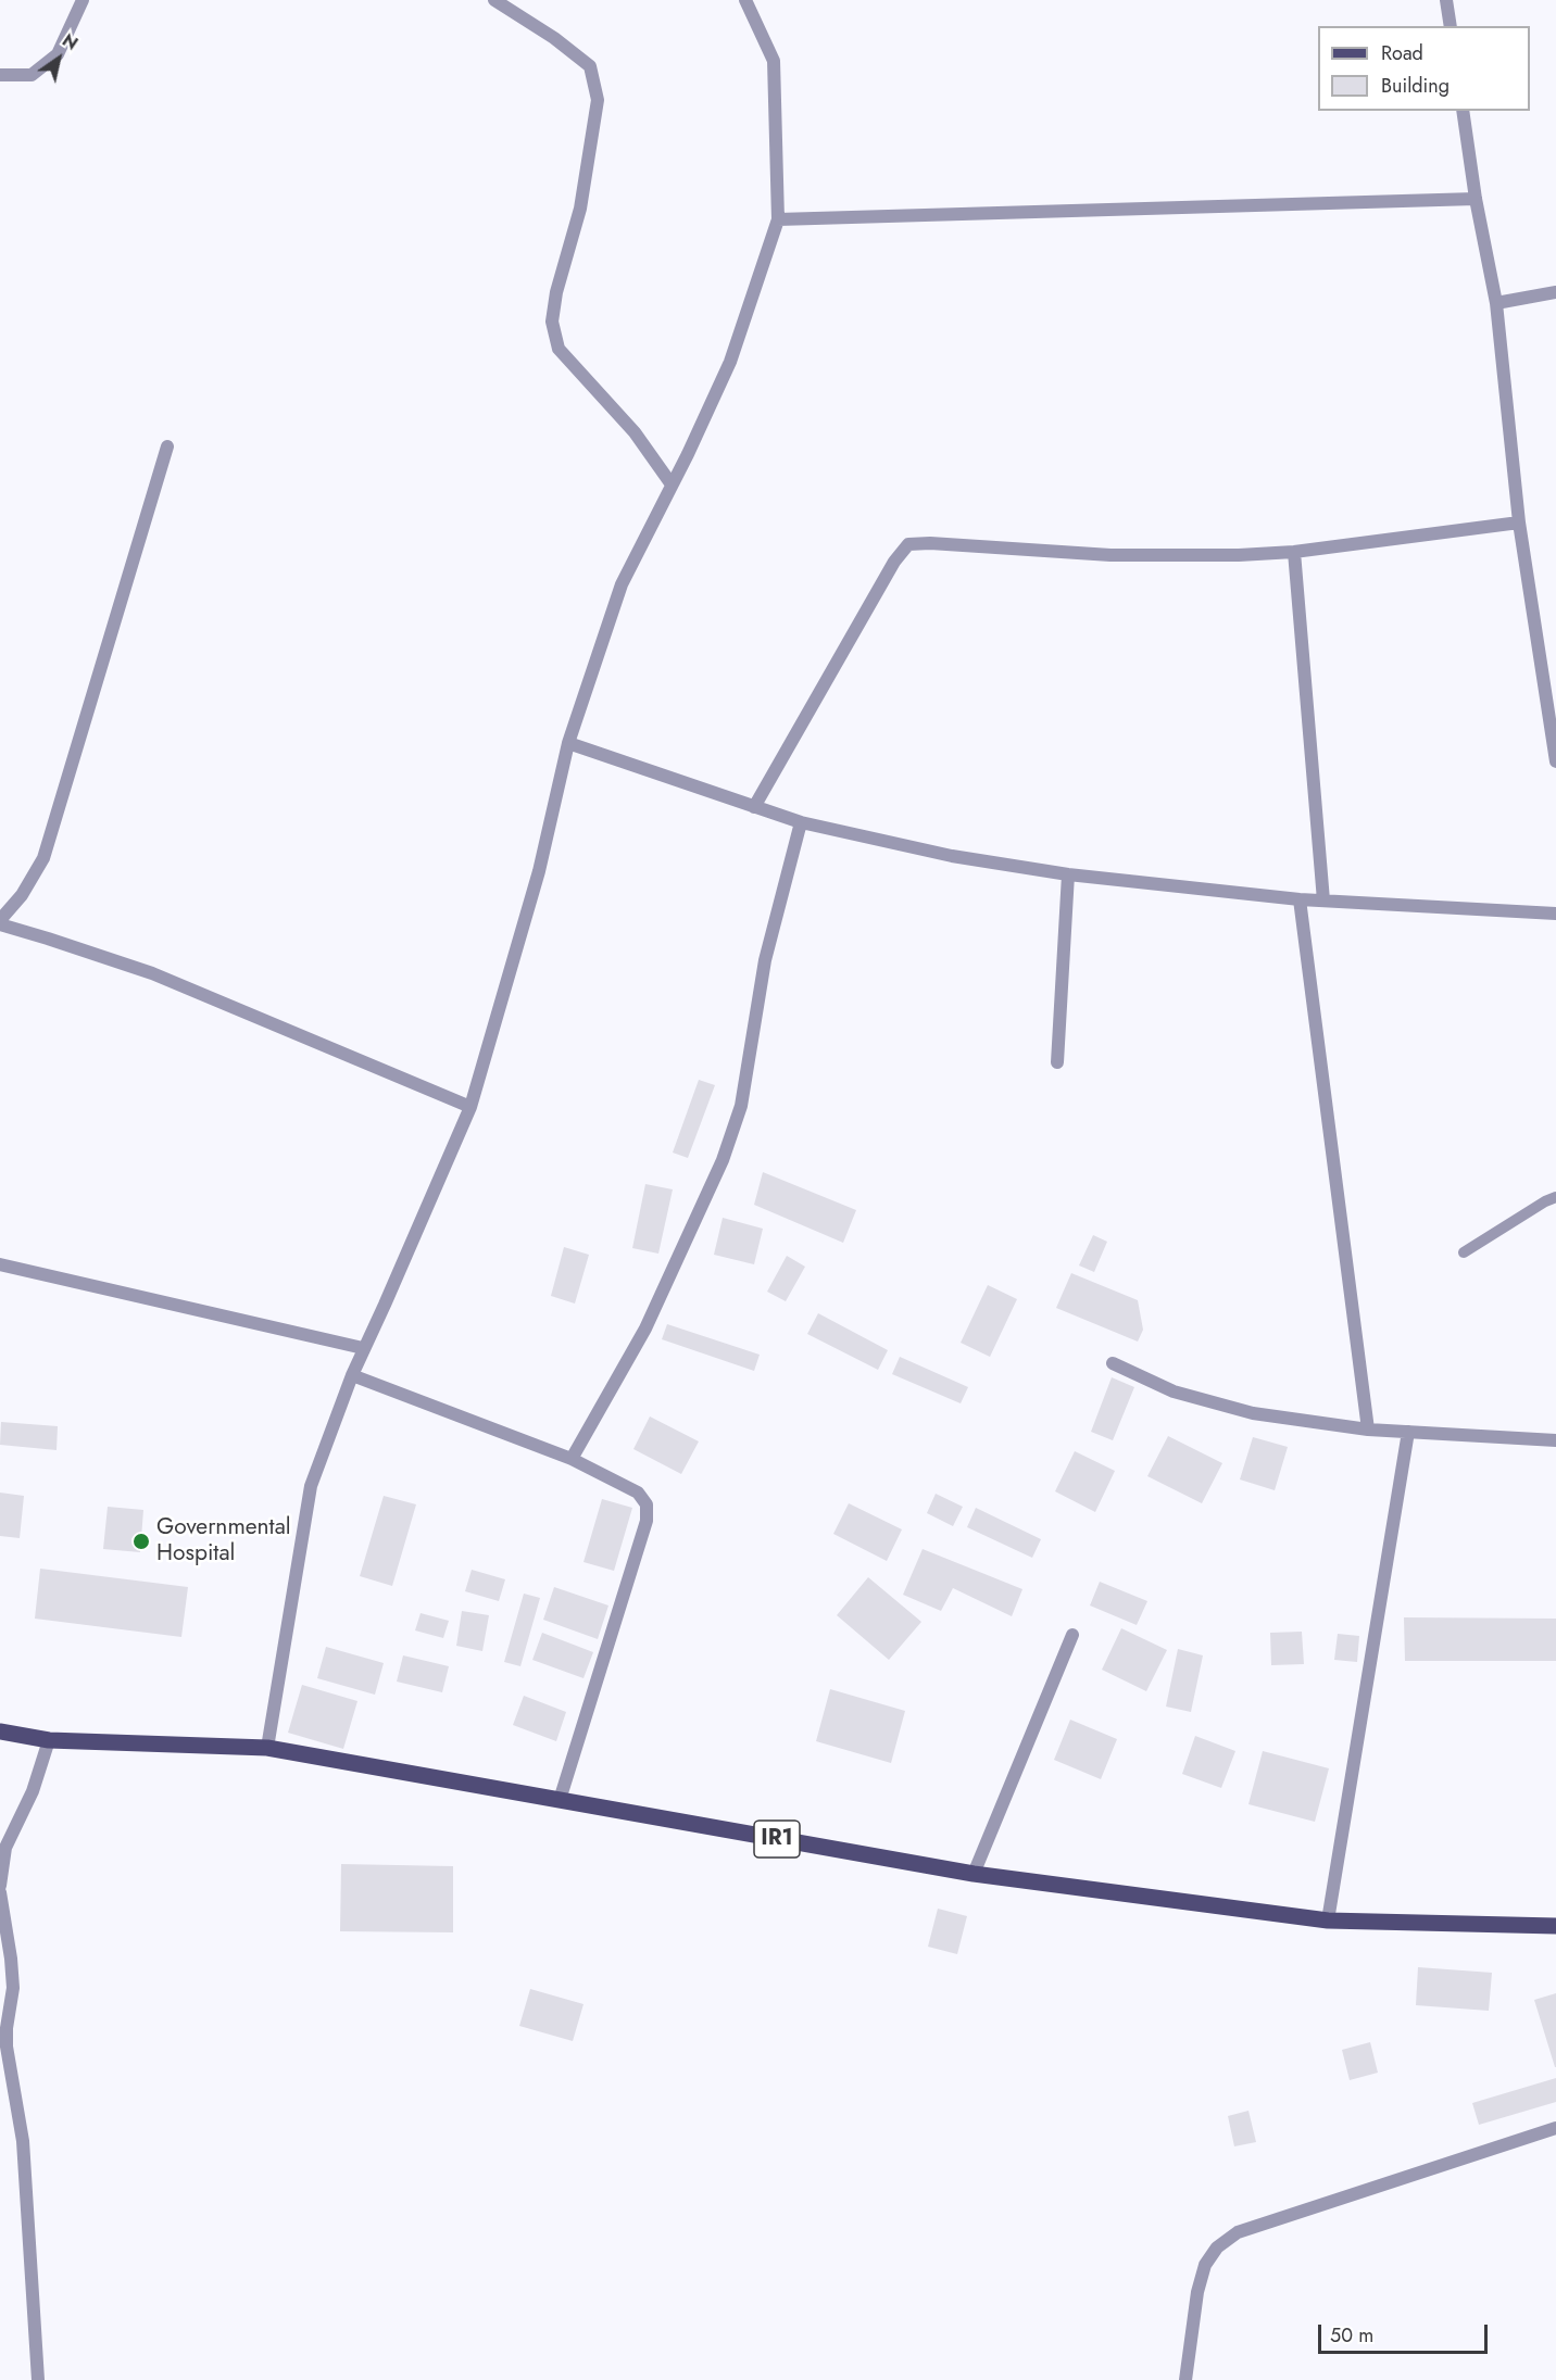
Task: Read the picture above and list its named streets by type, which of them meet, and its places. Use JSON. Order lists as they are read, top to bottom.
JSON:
{
  "streets": {
    "main road": ["IR1"]
  },
  "places": ["Governmental Hospital"],
  "legend": ["Road", "Building"],
  "scale_bar": "50 m",
  "north": "top right"
}
